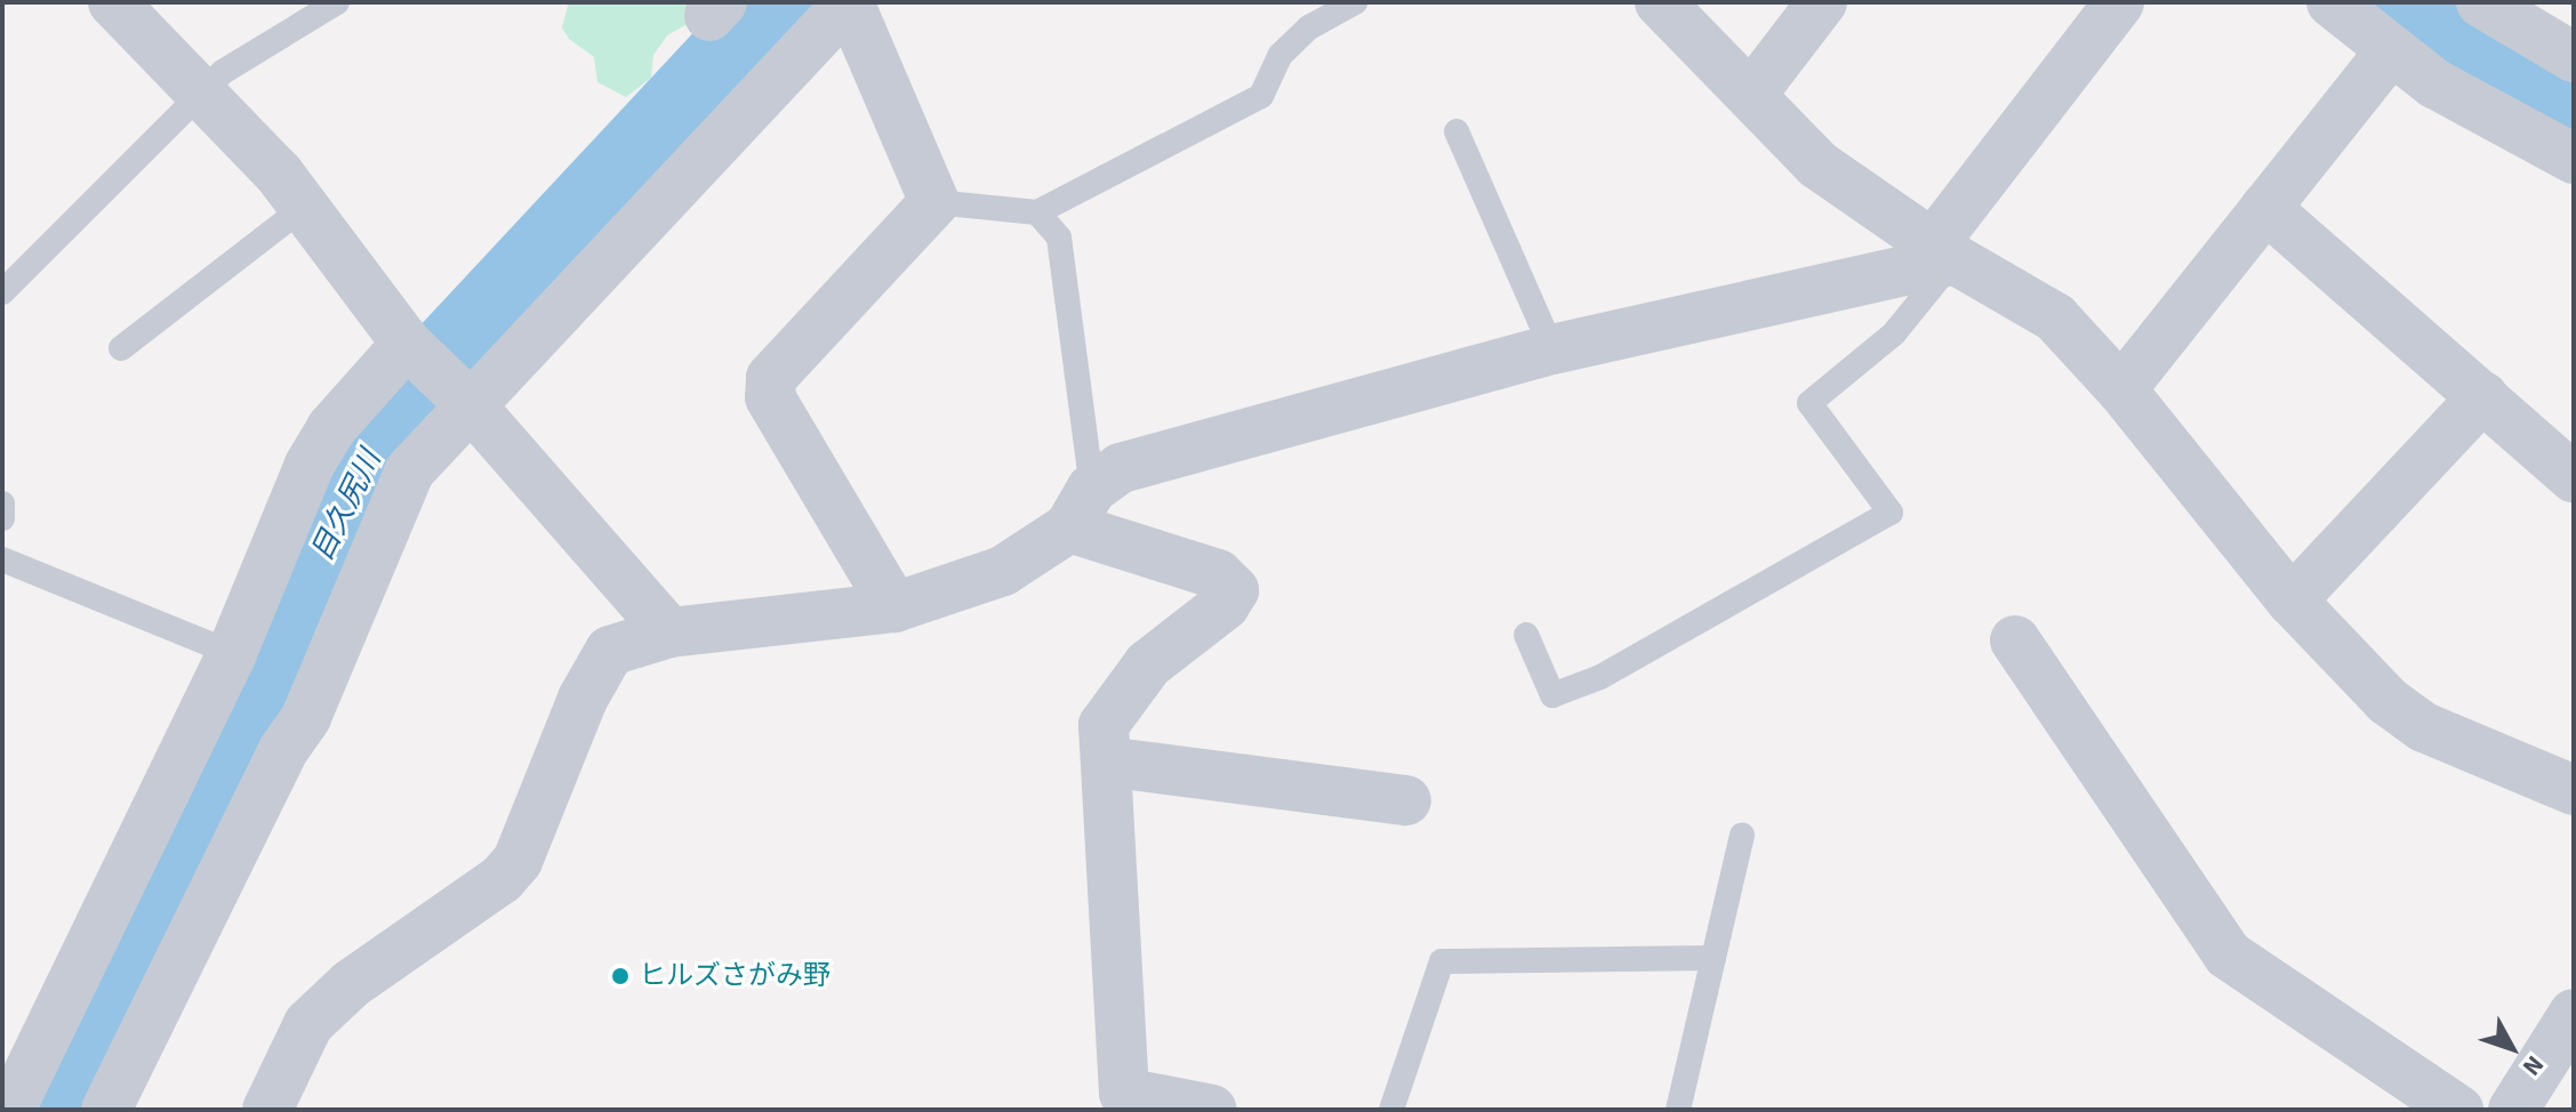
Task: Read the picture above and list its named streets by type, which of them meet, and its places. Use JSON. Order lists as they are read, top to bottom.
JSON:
{
  "water": ["目久尻川"],
  "places": ["ヒルズさがみ野"],
  "north": "bottom right"
}
